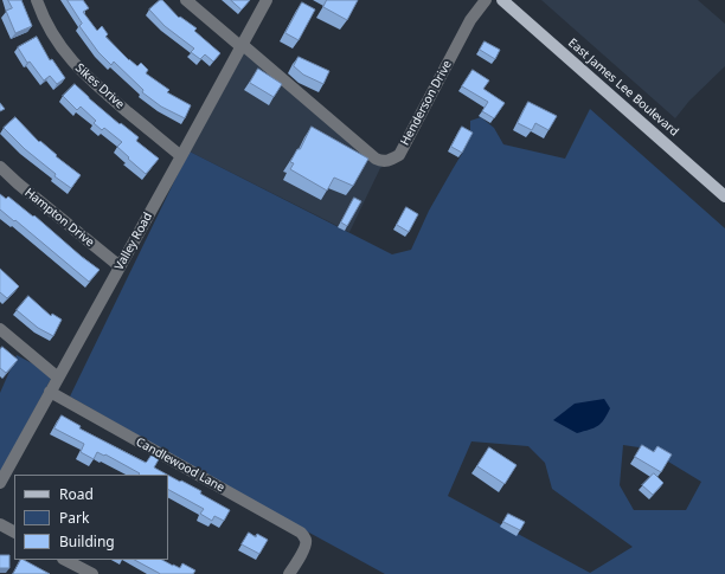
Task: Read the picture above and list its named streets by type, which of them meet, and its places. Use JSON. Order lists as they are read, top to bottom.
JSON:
{
  "streets": {
    "main road": ["East James Lee Boulevard"],
    "street": [
      "Sikes Drive",
      "Henderson Drive",
      "Hampton Drive",
      "Valley Road",
      "Candlewood Lane"
    ]
  },
  "crossings": [
    ["Sikes Drive", "Valley Road"],
    ["Henderson Drive", "Valley Road"],
    ["Hampton Drive", "Valley Road"],
    ["Valley Road", "Candlewood Lane"]
  ],
  "legend": ["Road", "Park", "Building"]
}
